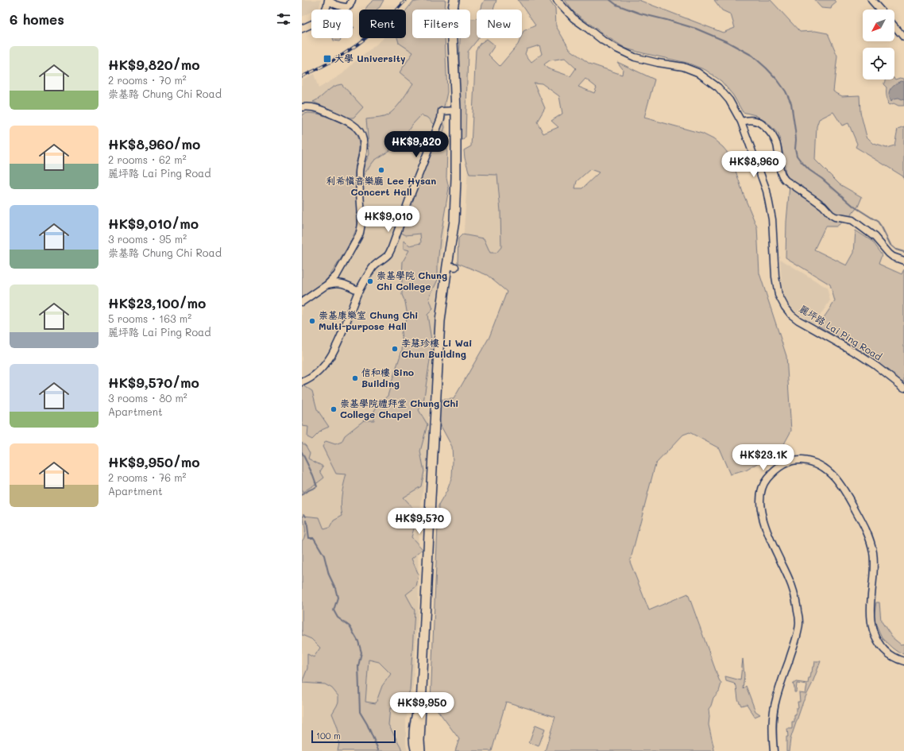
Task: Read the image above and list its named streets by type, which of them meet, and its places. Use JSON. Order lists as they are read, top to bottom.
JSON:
{
  "streets": {
    "street": ["麗坪路 Lai Ping Road"]
  },
  "places": {
    "transit": ["大學 University"],
    "other": [
      "利希慎音樂廳 Lee Hysan Concert Hall",
      "崇基學院 Chung Chi College",
      "崇基康樂室 Chung Chi Multi-purpose Hall",
      "李慧珍樓 Li Wai Chun Building",
      "信和樓 Sino Building",
      "崇基學院禮拜堂 Chung Chi College Chapel"
    ]
  },
  "scale_bar": "100 m",
  "north": "bottom left",
  "page": {
    "heading": "6 homes",
    "chip": [
      "Buy",
      "Rent",
      "Filters",
      "New"
    ],
    "list": [
      {
        "name": "HK$9,820/mo",
        "note": "2 rooms · 70 m² · 崇基路 Chung Chi Road"
      },
      {
        "name": "HK$8,960/mo",
        "note": "2 rooms · 62 m² · 麗坪路 Lai Ping Road"
      },
      {
        "name": "HK$9,010/mo",
        "note": "3 rooms · 95 m² · 崇基路 Chung Chi Road"
      },
      {
        "name": "HK$23,100/mo",
        "note": "5 rooms · 163 m² · 麗坪路 Lai Ping Road"
      },
      {
        "name": "HK$9,570/mo",
        "note": "3 rooms · 80 m² · Apartment"
      },
      {
        "name": "HK$9,950/mo",
        "note": "2 rooms · 76 m² · Apartment"
      }
    ],
    "price": [
      "HK$9,820",
      "HK$8,960",
      "HK$9,010",
      "HK$23.1K",
      "HK$9,570",
      "HK$9,950"
    ],
    "scale": "100 m"
  }
}
